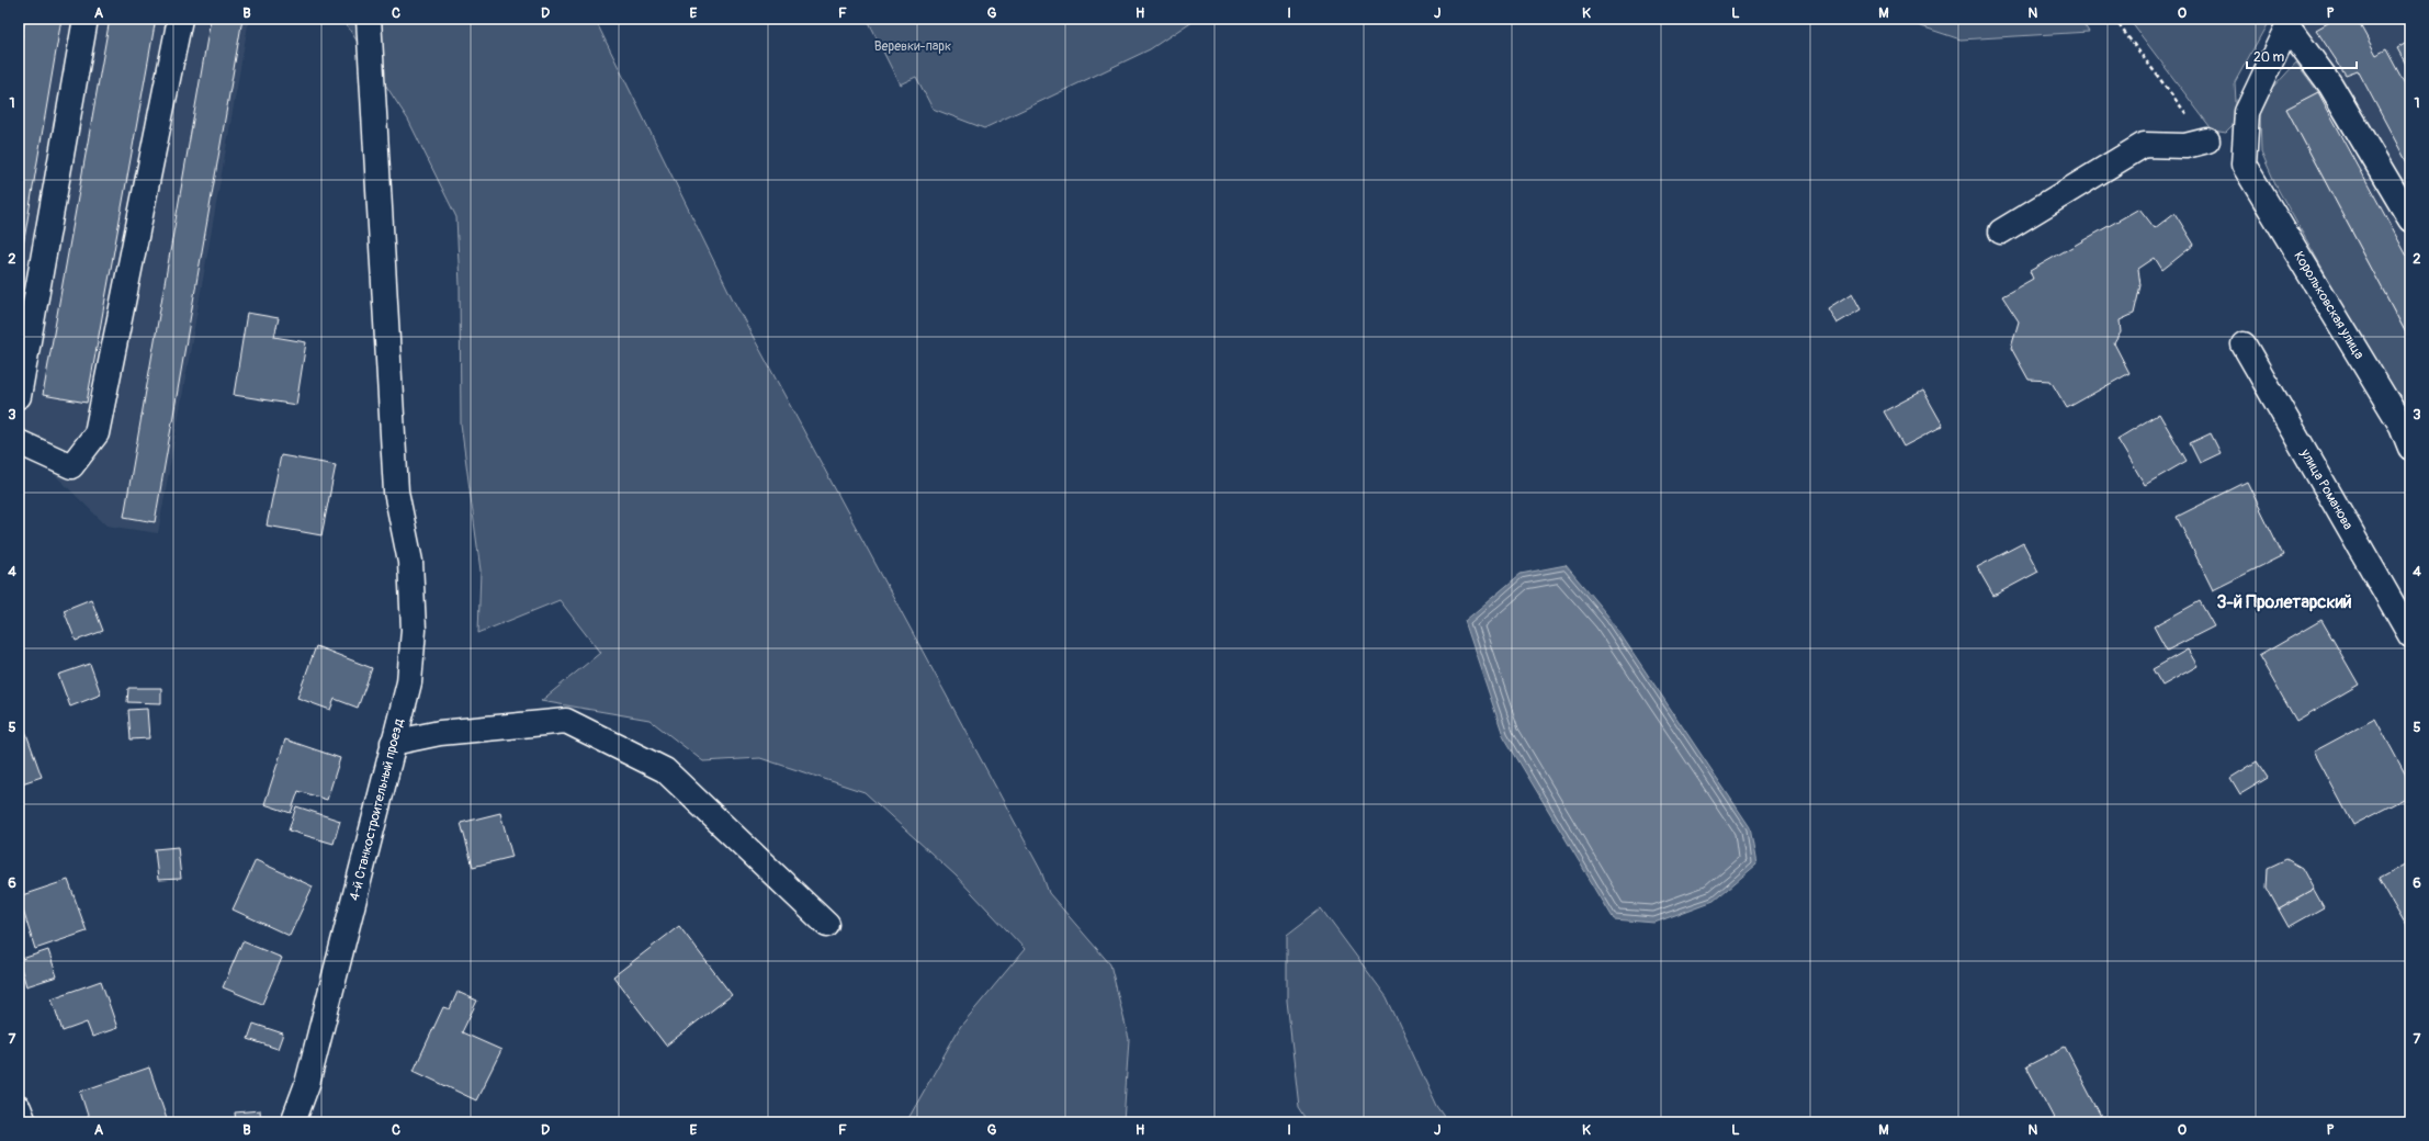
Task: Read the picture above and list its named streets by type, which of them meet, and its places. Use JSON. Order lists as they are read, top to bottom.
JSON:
{
  "streets": {
    "street": ["Корольковская улица", "улица Романова", "4-й Станкостроительный проезд"]
  },
  "districts": ["3-й Пролетарский"],
  "parks": ["Веревки-парк"],
  "scale_bar": "20 m",
  "grid": {
    "columns": [
      "A",
      "B",
      "C",
      "D",
      "E",
      "F",
      "G",
      "H",
      "I",
      "J",
      "K",
      "L",
      "M",
      "N",
      "O",
      "P"
    ],
    "rows": [
      "1",
      "2",
      "3",
      "4",
      "5",
      "6",
      "7"
    ]
  }
}
